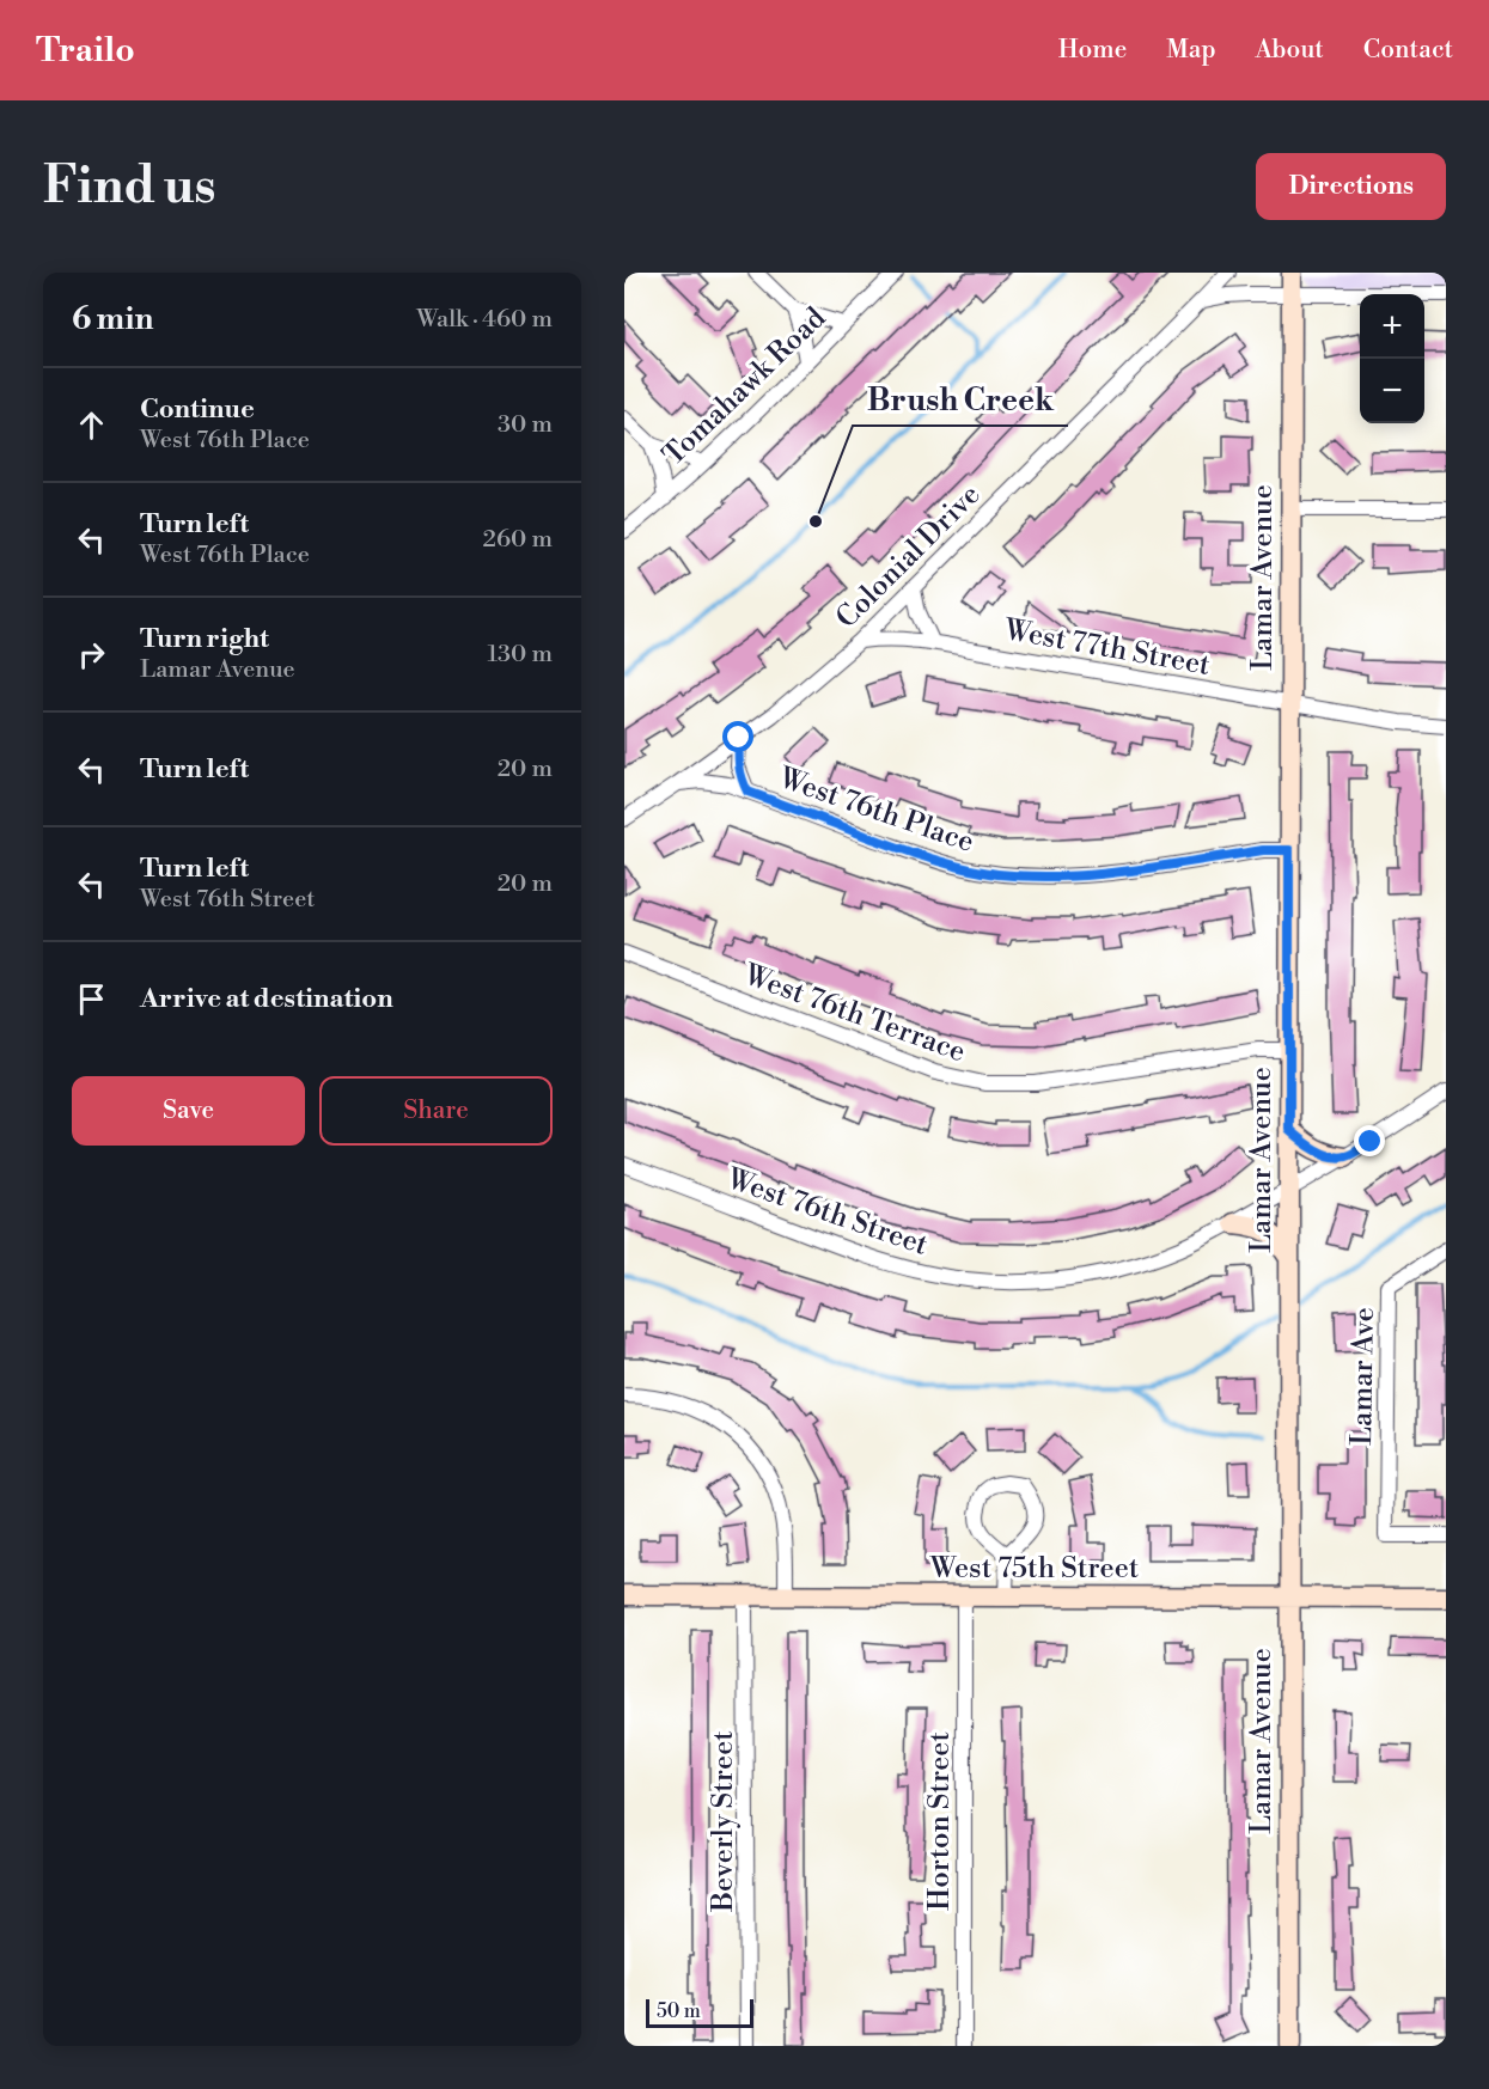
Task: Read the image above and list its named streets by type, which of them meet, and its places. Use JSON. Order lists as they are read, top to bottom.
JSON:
{
  "streets": {
    "street": [
      "Tomahawk Road",
      "Colonial Drive",
      "Lamar Avenue",
      "West 77th Street",
      "West 76th Place",
      "West 76th Terrace",
      "West 76th Street",
      "Lamar Ave",
      "West 75th Street",
      "Beverly Street",
      "Horton Street"
    ]
  },
  "crossings": [
    ["Colonial Drive", "West 77th Street"],
    ["Colonial Drive", "West 76th Place"],
    ["Lamar Avenue", "West 77th Street"],
    ["Lamar Avenue", "West 76th Place"],
    ["Lamar Avenue", "West 76th Terrace"],
    ["Lamar Avenue", "West 76th Street"],
    ["Lamar Avenue", "West 75th Street"],
    ["West 75th Street", "Beverly Street"],
    ["West 75th Street", "Horton Street"]
  ],
  "places": ["Brush Creek"],
  "scale_bar": "50 m",
  "page": {
    "header": "Trailo",
    "nav": [
      "Home",
      "Map",
      "About",
      "Contact"
    ],
    "buttons": [
      "Directions",
      ["Save", "Share"]
    ],
    "title": "Find us",
    "heading": ["6 min", "Walk · 460 m"],
    "map_buttons": ["+", "−"],
    "list": [
      ["Continue", "West 76th Place", "30 m"],
      ["Turn left", "West 76th Place", "260 m"],
      ["Turn right", "Lamar Avenue", "130 m"],
      ["Turn left", "20 m"],
      ["Turn left", "West 76th Street", "20 m"],
      "Arrive at destination"
    ],
    "scale": "50 m"
  }
}
